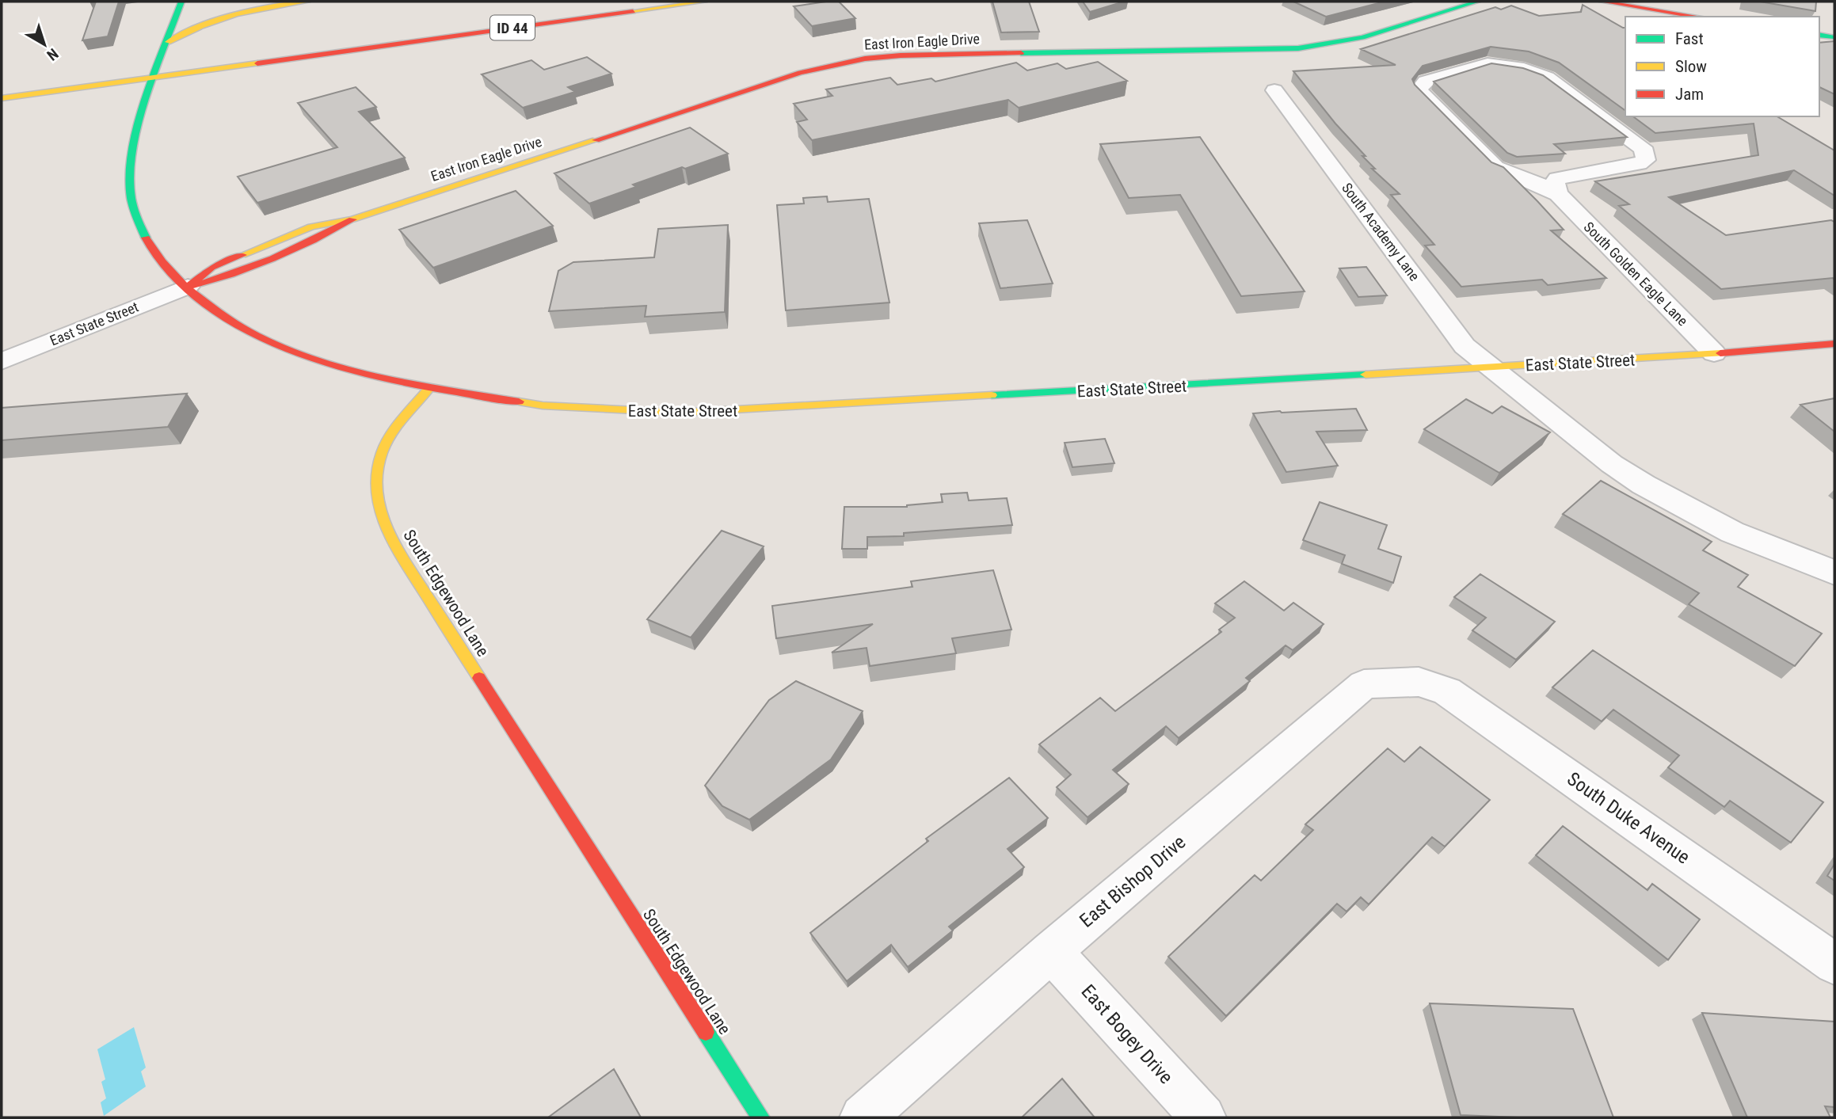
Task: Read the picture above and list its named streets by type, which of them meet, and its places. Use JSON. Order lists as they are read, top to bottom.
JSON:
{
  "streets": {
    "main road": [
      "ID 44",
      "East Iron Eagle Drive",
      "East State Street",
      "South Edgewood Lane"
    ],
    "street": [
      "South Academy Lane",
      "South Golden Eagle Lane",
      "South Duke Avenue",
      "East Bishop Drive",
      "East Bogey Drive"
    ]
  },
  "crossings": [
    ["East Iron Eagle Drive", "East State Street"],
    ["South Academy Lane", "East State Street"],
    ["South Golden Eagle Lane", "East State Street"],
    ["East State Street", "South Edgewood Lane"],
    ["South Duke Avenue", "East Bishop Drive"],
    ["East Bishop Drive", "East Bogey Drive"]
  ],
  "legend": ["Fast", "Slow", "Jam"],
  "north": "bottom right"
}
